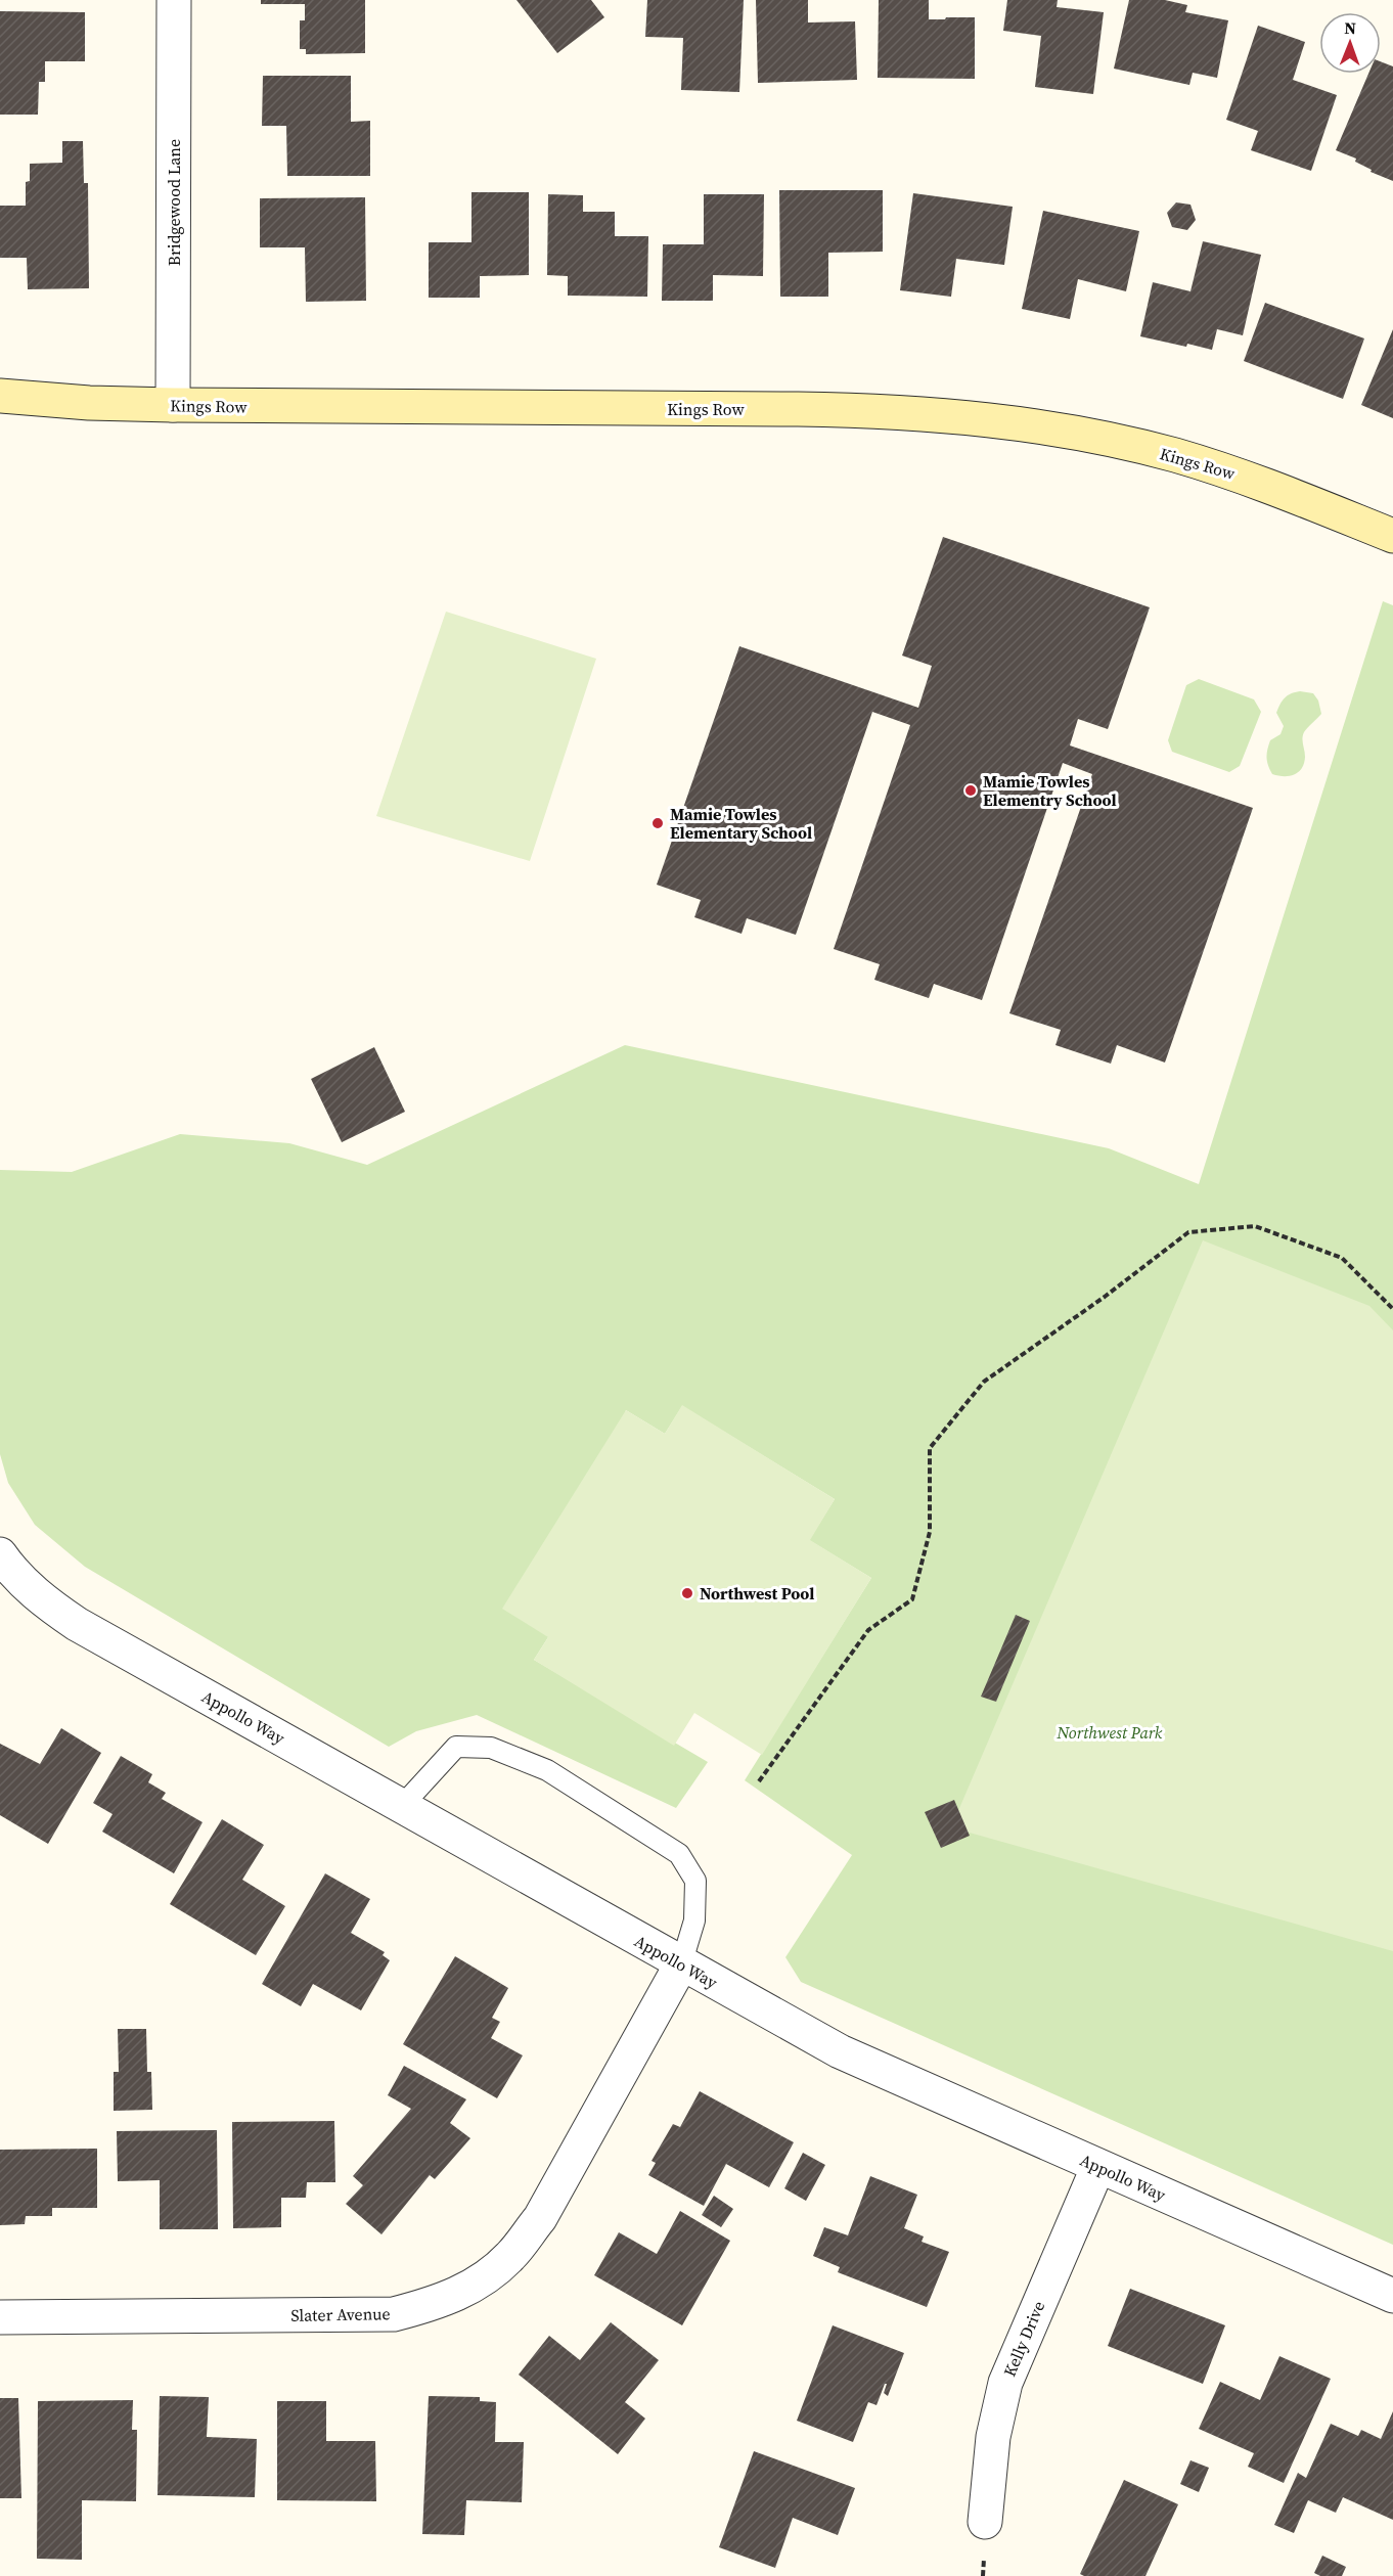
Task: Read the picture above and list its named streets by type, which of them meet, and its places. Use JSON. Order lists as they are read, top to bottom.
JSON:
{
  "streets": {
    "main road": ["Kings Row"],
    "street": [
      "Bridgewood Lane",
      "Appollo Way",
      "Slater Avenue",
      "Kelly Drive"
    ]
  },
  "crossings": [
    ["Bridgewood Lane", "Kings Row"],
    ["Appollo Way", "Slater Avenue"],
    ["Appollo Way", "Kelly Drive"]
  ],
  "parks": ["Northwest Park"],
  "places": ["Mamie Towles Elementry School", "Mamie Towles Elementary School", "Northwest Pool"],
  "north": "top"
}
